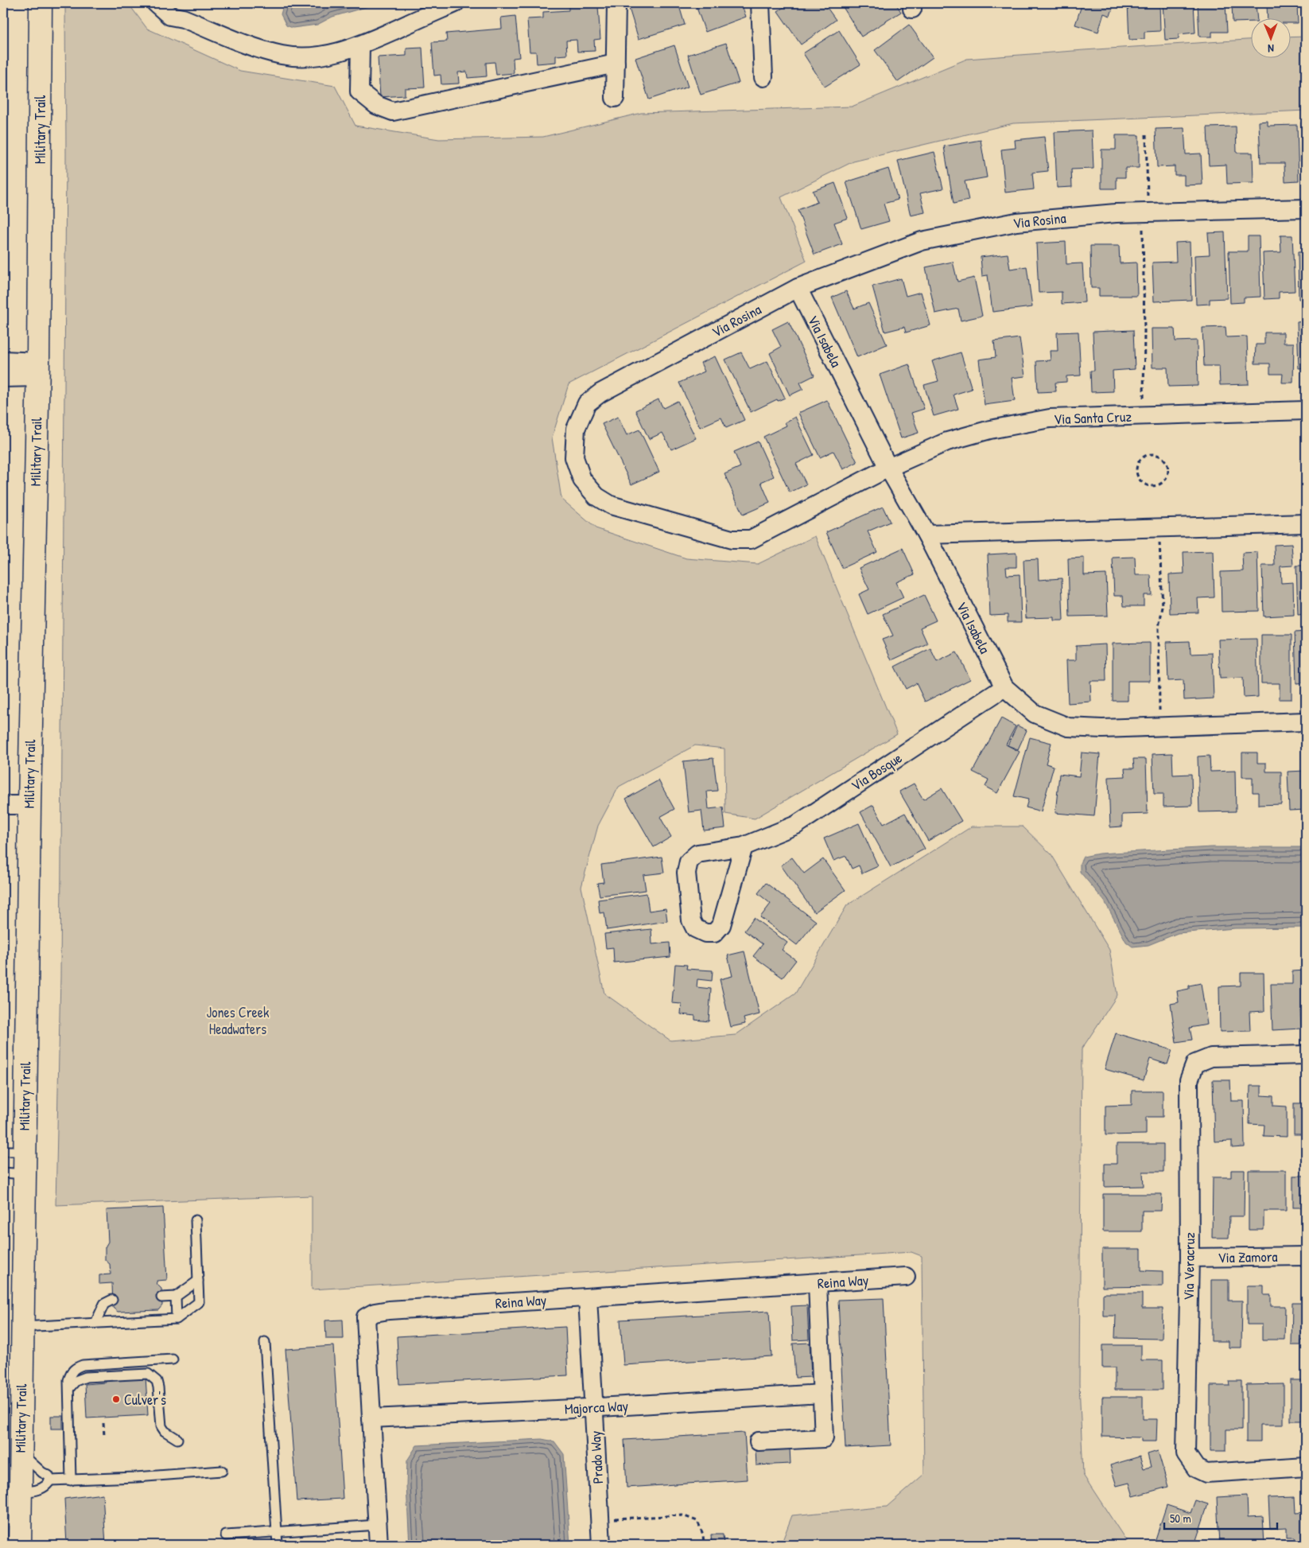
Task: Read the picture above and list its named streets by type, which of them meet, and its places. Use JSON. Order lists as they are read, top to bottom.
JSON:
{
  "streets": {
    "main road": ["Military Trail"],
    "street": [
      "Via Rosina",
      "Via Isabela",
      "Via Santa Cruz",
      "Via Bosque",
      "Via Zamora",
      "Via Veracruz",
      "Reina Way",
      "Majorca Way",
      "Prado Way"
    ]
  },
  "crossings": [
    ["Via Rosina", "Via Isabela"],
    ["Via Rosina", "Via Santa Cruz"],
    ["Via Isabela", "Via Santa Cruz"],
    ["Via Isabela", "Via Bosque"],
    ["Via Zamora", "Via Veracruz"],
    ["Reina Way", "Majorca Way"],
    ["Reina Way", "Prado Way"],
    ["Majorca Way", "Prado Way"]
  ],
  "parks": ["Jones Creek Headwaters"],
  "places": ["Culver's"],
  "scale_bar": "50 m",
  "north": "bottom"
}
